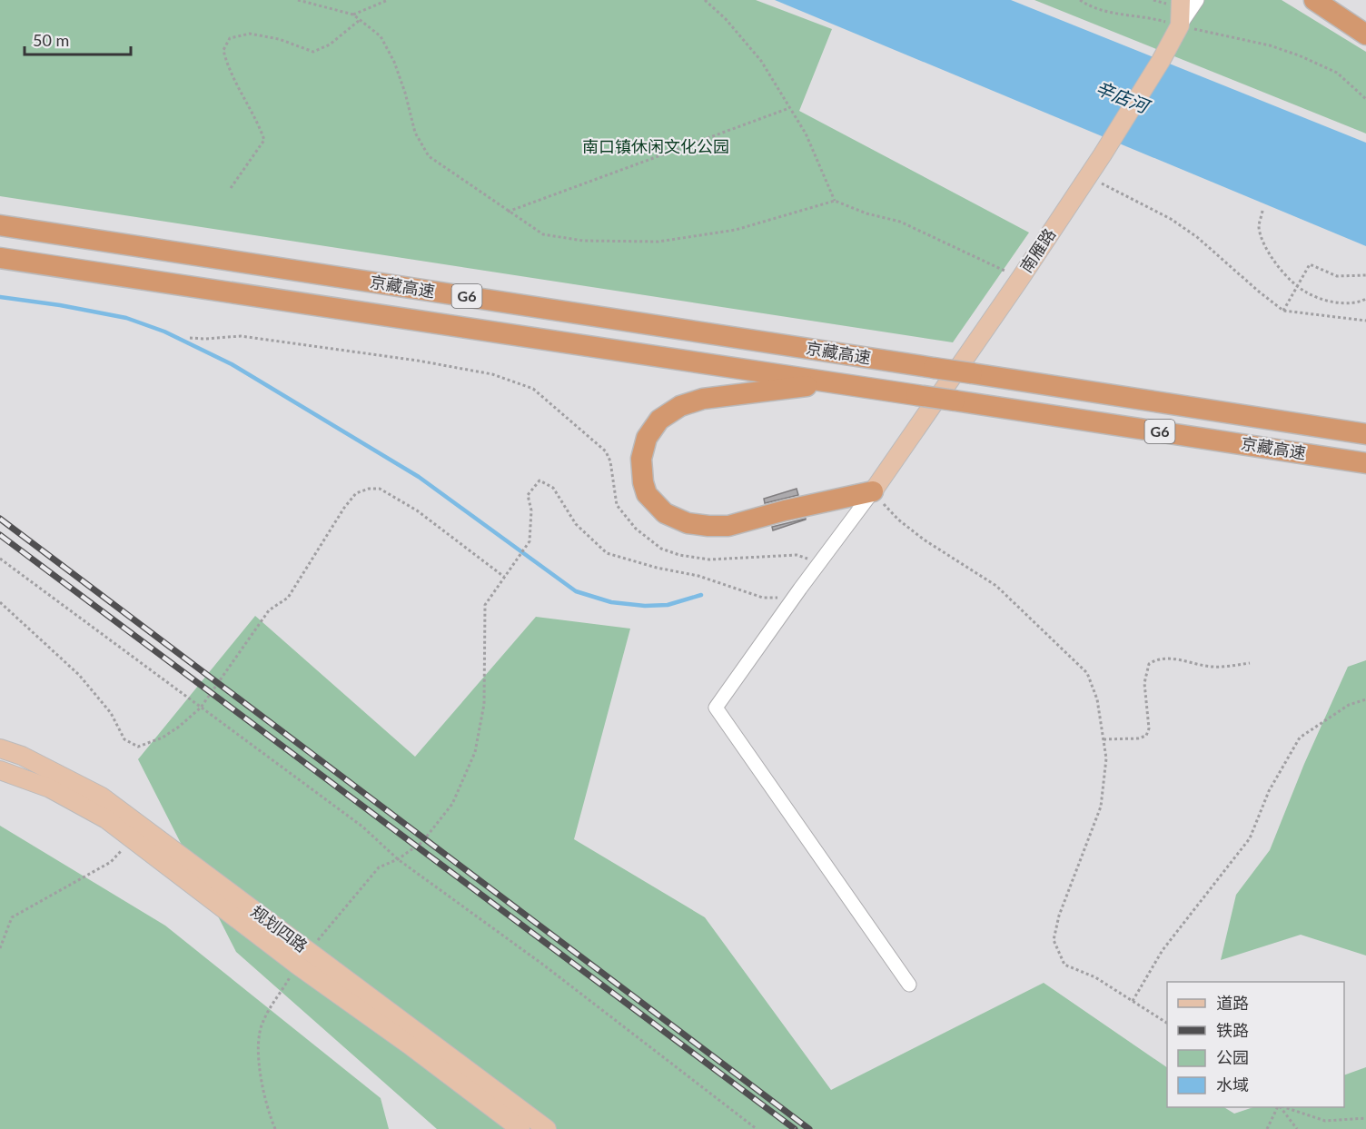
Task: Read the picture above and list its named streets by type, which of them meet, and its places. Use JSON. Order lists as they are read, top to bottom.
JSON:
{
  "streets": {
    "highway": ["京藏高速", "G6"],
    "main road": ["南雁路", "规划四路"]
  },
  "water": ["辛店河"],
  "parks": ["南口镇休闲文化公园"],
  "legend": [
    "道路",
    "铁路",
    "公园",
    "水域"
  ],
  "scale_bar": "50 m"
}
